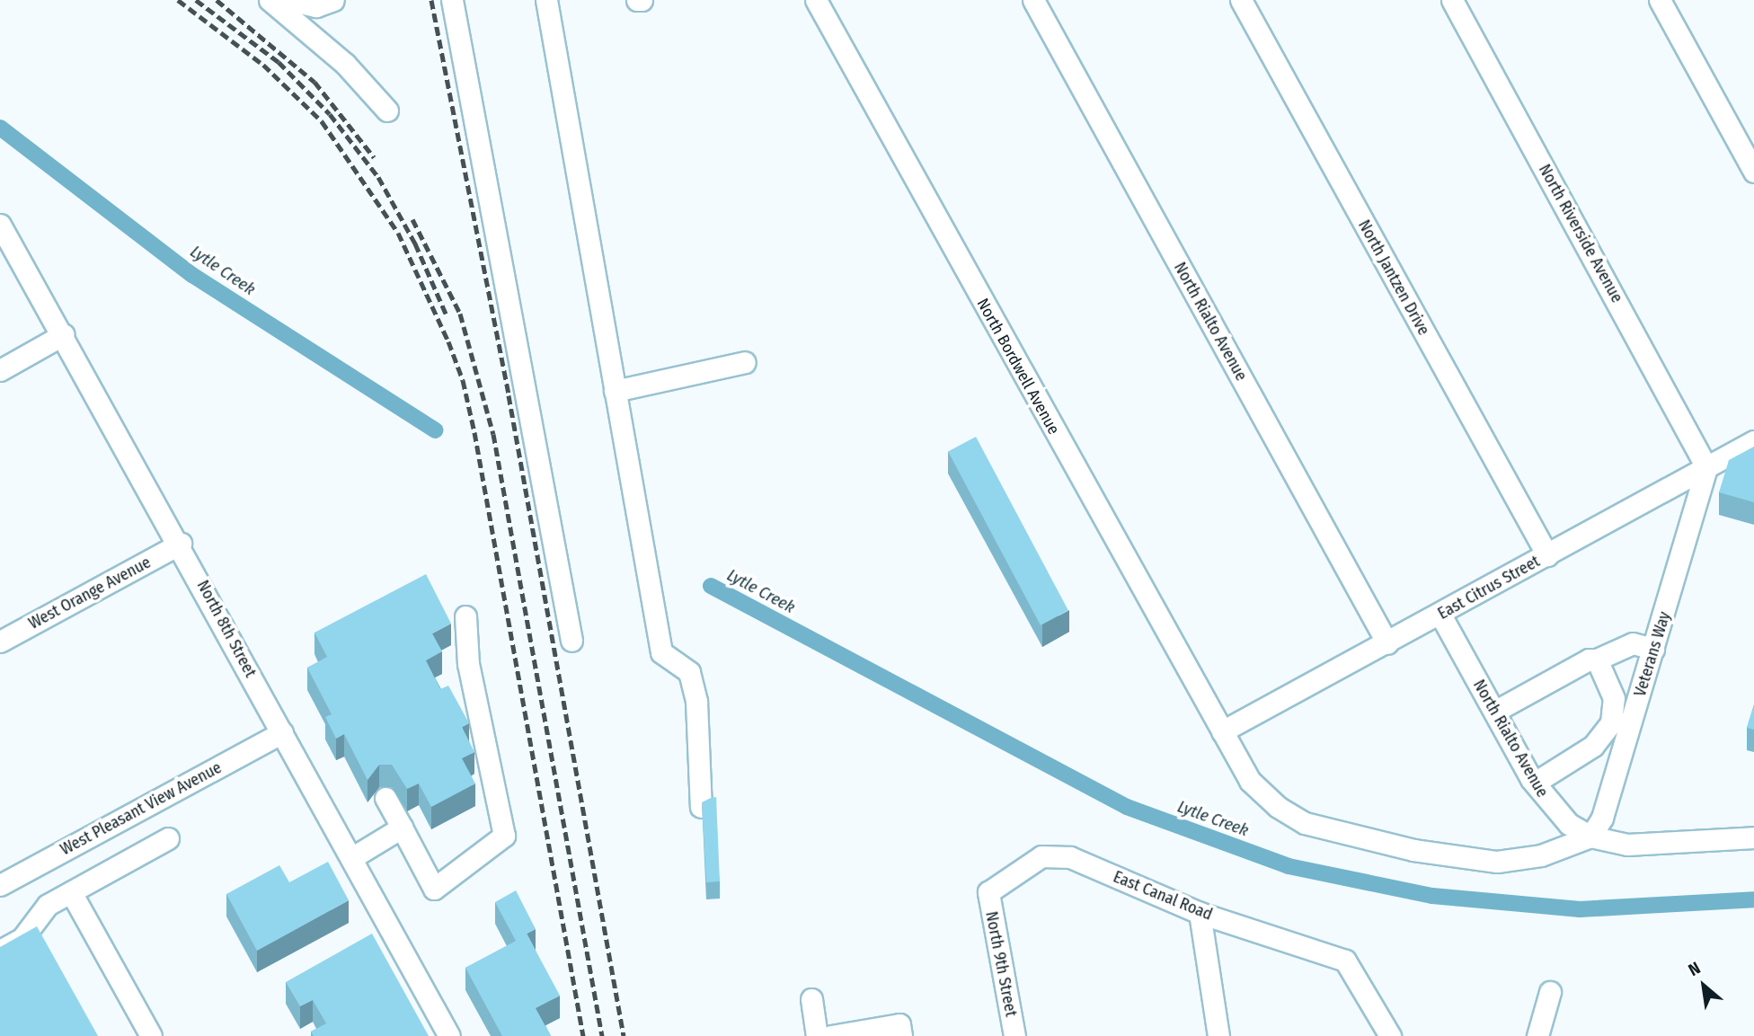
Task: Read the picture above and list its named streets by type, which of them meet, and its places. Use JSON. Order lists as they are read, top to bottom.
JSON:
{
  "streets": {
    "street": [
      "North Riverside Avenue",
      "North Jantzen Drive",
      "North Rialto Avenue",
      "North Bordwell Avenue",
      "East Citrus Street",
      "West Orange Avenue",
      "North 8th Street",
      "Veterans Way",
      "West Pleasant View Avenue",
      "East Canal Road",
      "North 9th Street"
    ]
  },
  "crossings": [
    ["North Riverside Avenue", "East Citrus Street"],
    ["North Riverside Avenue", "Veterans Way"],
    ["North Jantzen Drive", "East Citrus Street"],
    ["North Rialto Avenue", "North Bordwell Avenue"],
    ["North Rialto Avenue", "East Citrus Street"],
    ["North Rialto Avenue", "Veterans Way"],
    ["North Bordwell Avenue", "East Citrus Street"],
    ["North Bordwell Avenue", "Veterans Way"],
    ["East Citrus Street", "Veterans Way"],
    ["West Orange Avenue", "North 8th Street"],
    ["North 8th Street", "West Pleasant View Avenue"],
    ["East Canal Road", "North 9th Street"]
  ],
  "water": ["Lytle Creek"],
  "north": "top left"
}
